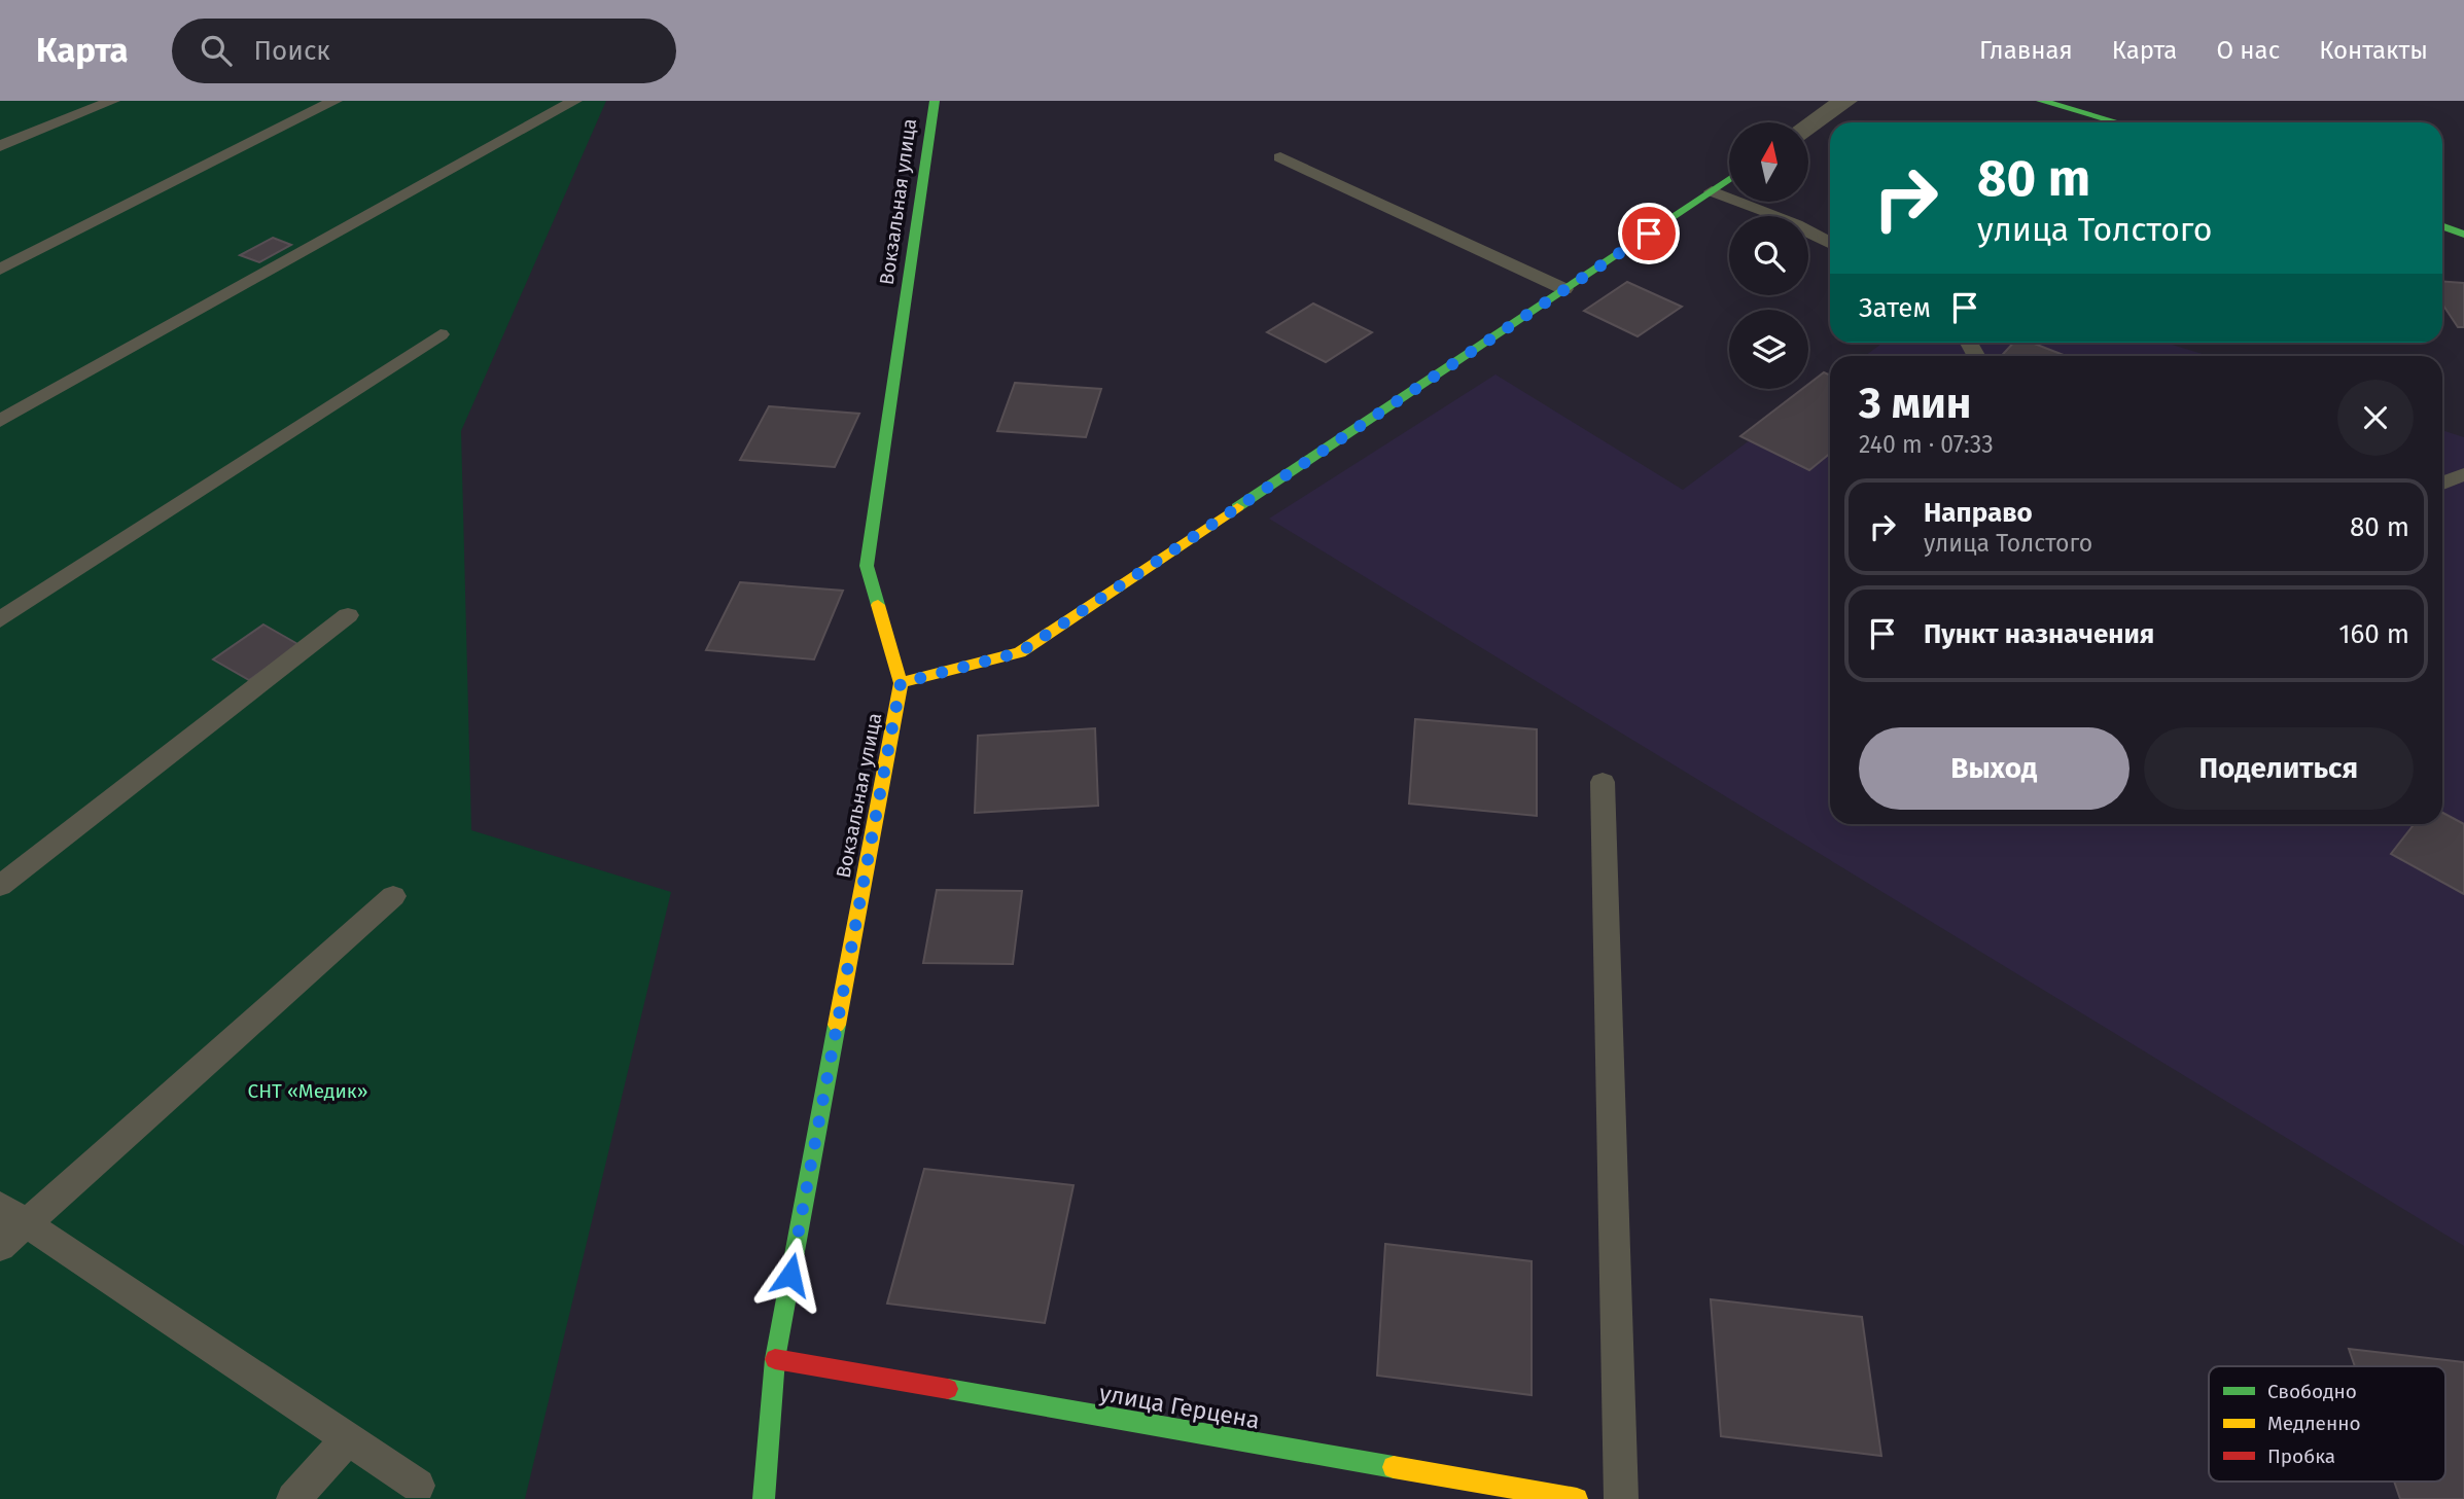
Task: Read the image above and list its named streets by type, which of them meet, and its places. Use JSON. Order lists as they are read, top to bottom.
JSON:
{
  "streets": {
    "street": ["Вокзальная улица", "улица Герцена"]
  },
  "crossings": [
    ["Вокзальная улица", "улица Герцена"]
  ],
  "parks": ["СНТ «Медик»"],
  "legend": ["Свободно", "Медленно", "Пробка"],
  "north": "top",
  "page": {
    "header": "Карта",
    "search": "Поиск",
    "nav": [
      "Главная",
      "Карта",
      "О нас",
      "Контакты"
    ],
    "turn": ["80 m", "улица Толстого"],
    "then": "Затем",
    "heading": ["3 мин", "240 m · 07:33"],
    "list": [
      {
        "name": "Направо",
        "note": "улица Толстого",
        "value": "80 m"
      },
      {
        "name": "Пункт назначения",
        "value": "160 m"
      }
    ],
    "buttons": ["Выход", "Поделиться"]
  }
}
